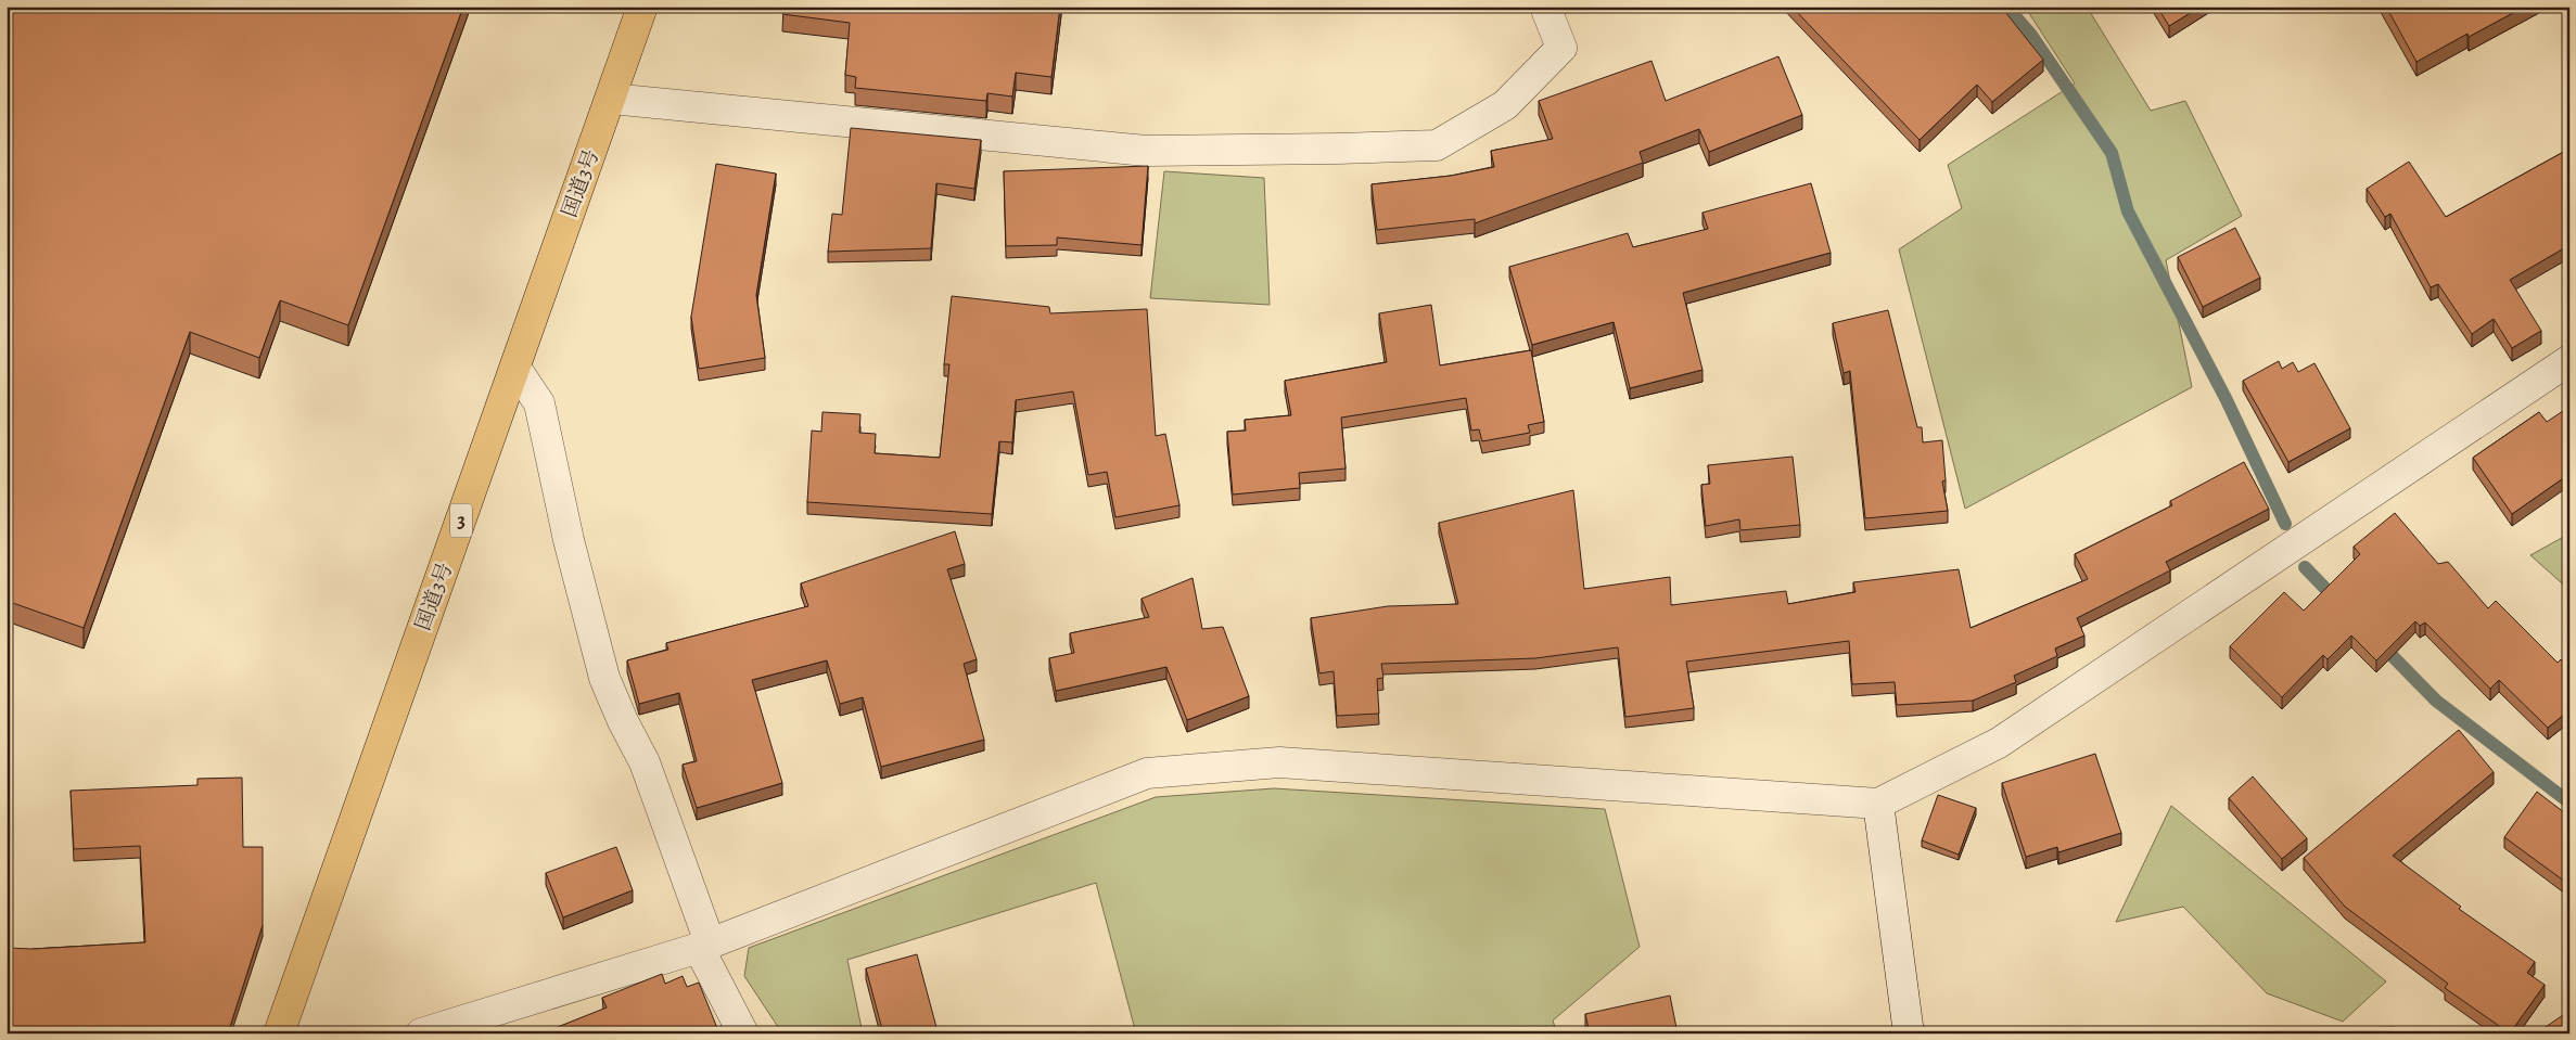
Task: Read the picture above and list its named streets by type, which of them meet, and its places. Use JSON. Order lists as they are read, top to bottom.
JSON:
{
  "streets": {
    "highway": ["国道3号", "3"]
  }
}
